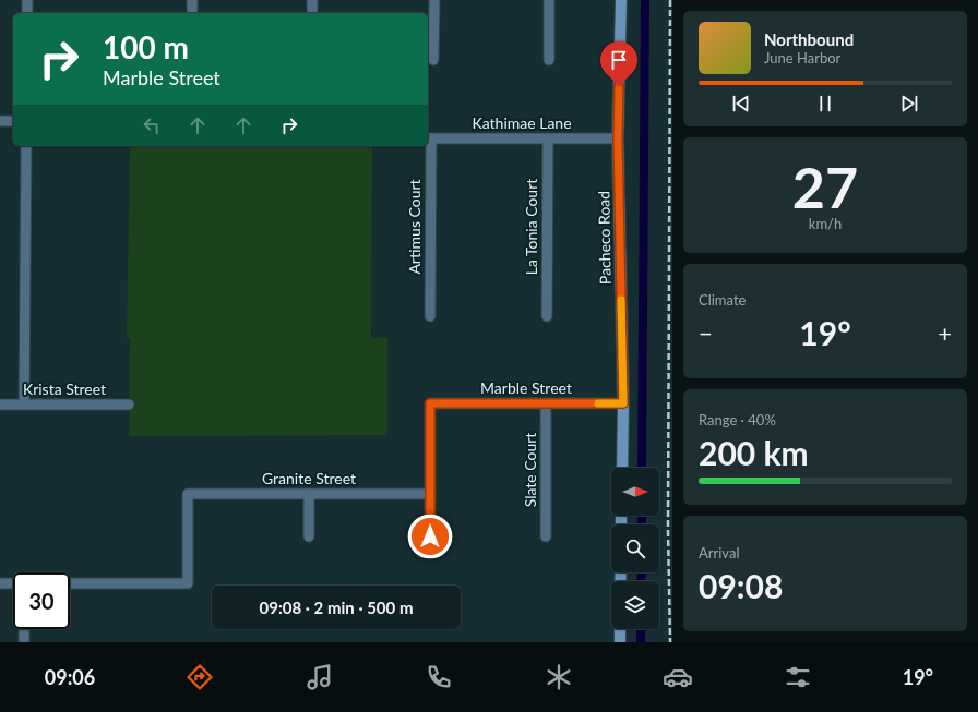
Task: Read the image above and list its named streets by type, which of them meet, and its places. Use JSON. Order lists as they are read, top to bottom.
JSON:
{
  "streets": {
    "street": [
      "Kathimae Lane",
      "Artimus Court",
      "La Tonia Court",
      "Pacheco Road",
      "Marble Street",
      "Krista Street",
      "Slate Court",
      "Granite Street"
    ]
  },
  "crossings": [
    ["Kathimae Lane", "Artimus Court"],
    ["Kathimae Lane", "La Tonia Court"],
    ["Kathimae Lane", "Pacheco Road"],
    ["Pacheco Road", "Marble Street"],
    ["Marble Street", "Slate Court"],
    ["Marble Street", "Granite Street"]
  ],
  "north": "right",
  "page": {
    "turn": ["100 m", "Marble Street"],
    "song": ["Northbound", "June Harbor"],
    "tile": [
      ["27", "km/h"],
      "Climate",
      ["Range · 40%", "200 km"],
      ["Arrival", "09:08"]
    ],
    "heat": ["−", "19°", "+"],
    "limit": "30",
    "trip": "09:08 · 2 min · 500 m",
    "tabs": ["09:06", "19°"]
  }
}
